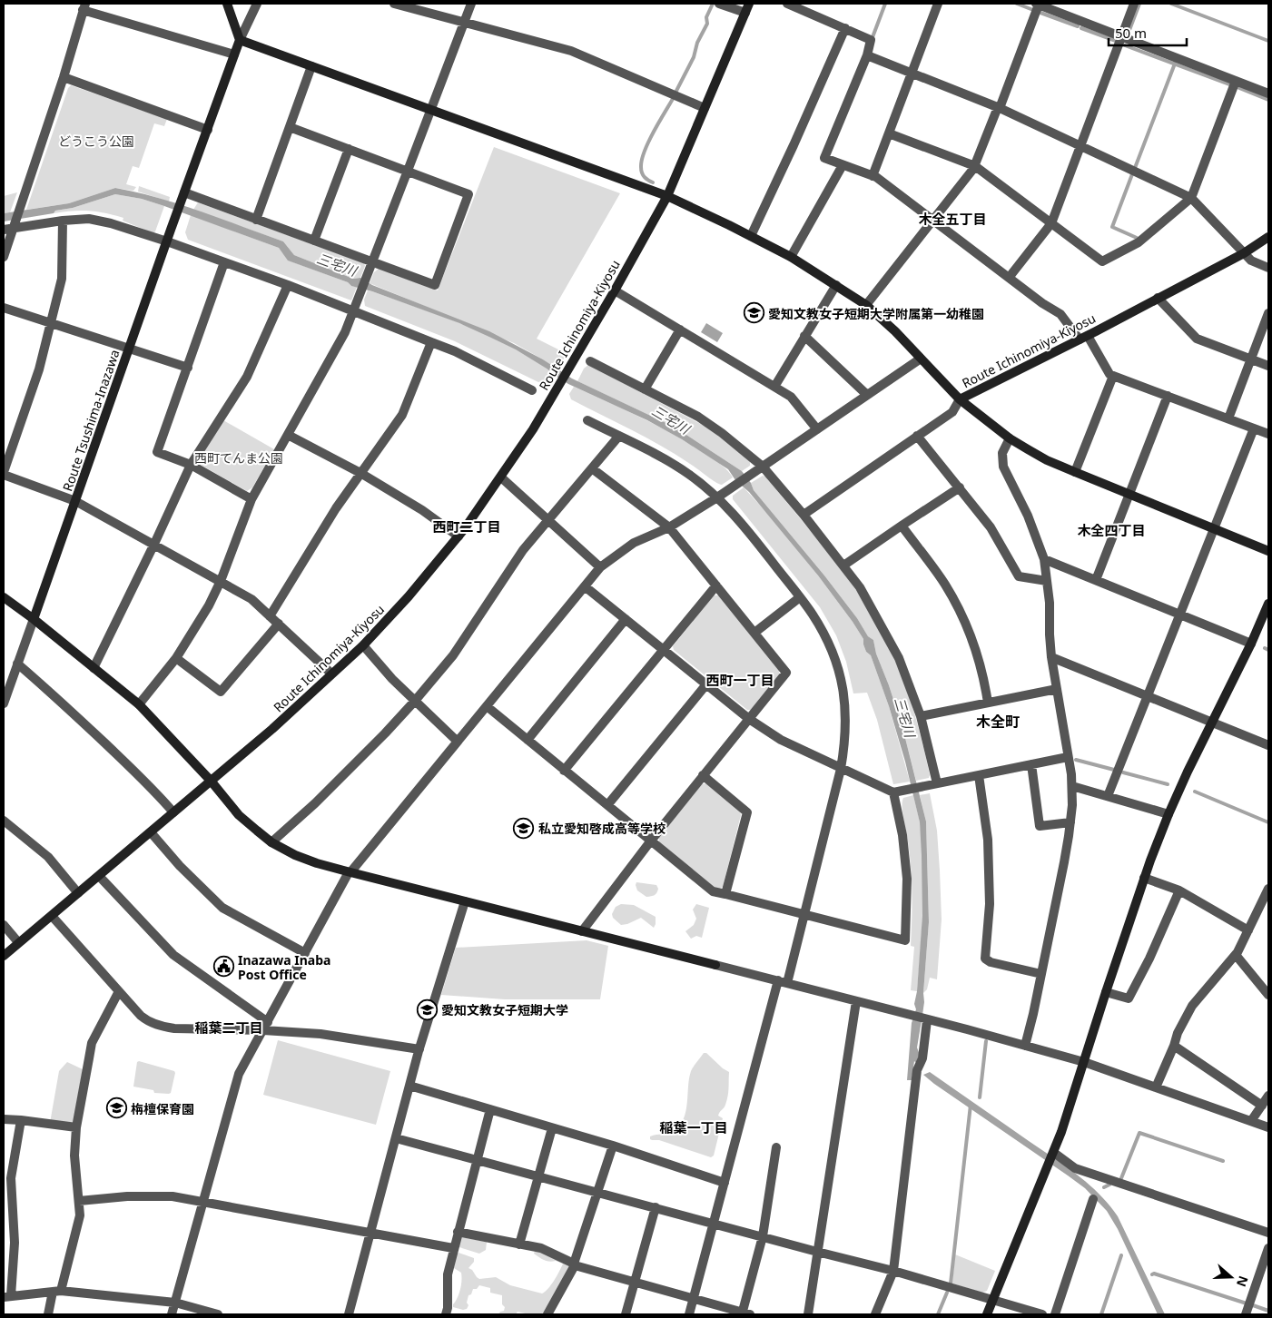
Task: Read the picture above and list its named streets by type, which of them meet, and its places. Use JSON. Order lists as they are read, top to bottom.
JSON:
{
  "streets": {
    "main road": ["Route Ichinomiya-Kiyosu", "Route Tsushima-Inazawa"]
  },
  "districts": [
    "木全五丁目",
    "西町二丁目",
    "木全四丁目",
    "西町一丁目",
    "木全町",
    "稲葉二丁目",
    "稲葉一丁目"
  ],
  "water": ["三宅川"],
  "parks": ["どうこう公園", "西町てんま公園"],
  "places": {
    "school or university": [
      "愛知文教女子短期大学附属第一幼稚園",
      "私立愛知啓成高等学校",
      "愛知文教女子短期大学",
      "栴檀保育園"
    ],
    "public building": ["Inazawa Inaba Post Office"]
  },
  "scale_bar": "50 m",
  "north": "right"
}
